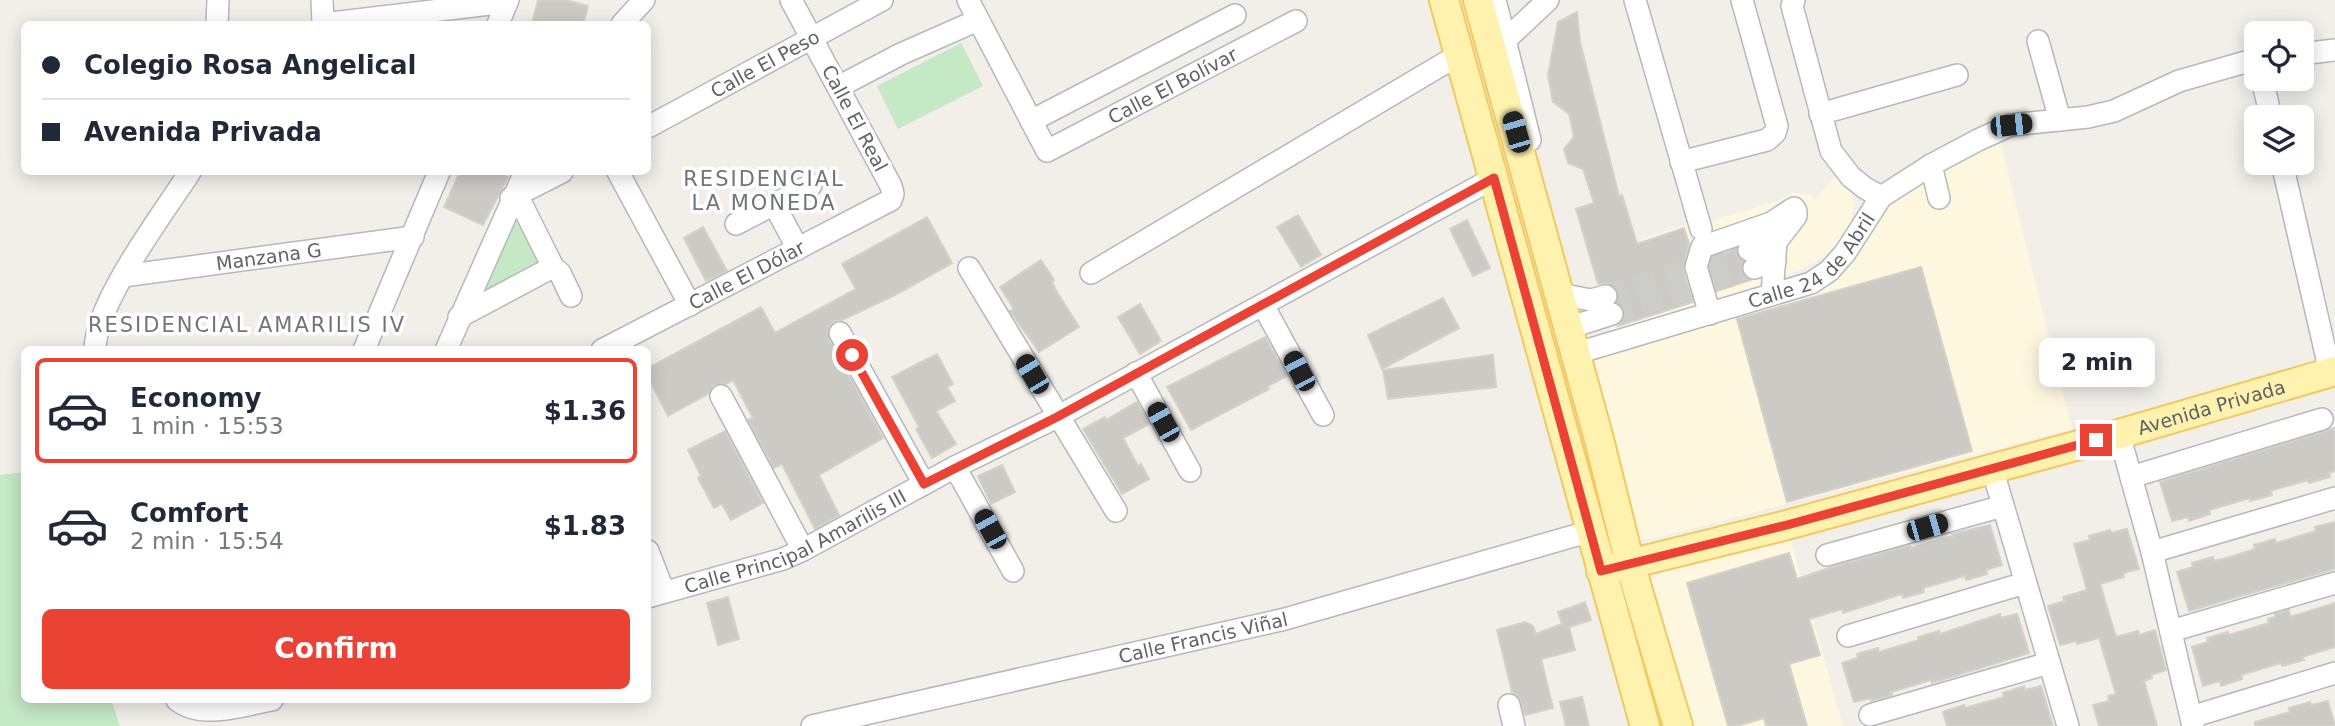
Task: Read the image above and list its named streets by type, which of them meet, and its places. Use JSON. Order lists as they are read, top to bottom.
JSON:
{
  "streets": {
    "main road": ["Avenida Privada"],
    "street": [
      "Calle El Peso",
      "Calle El Bolívar",
      "Calle El Real",
      "Calle 24 de Abril",
      "Manzana G",
      "Calle El Dólar",
      "Calle Principal Amarilis III",
      "Calle Francis Viñal"
    ]
  },
  "crossings": [
    ["Calle El Peso", "Calle El Real"],
    ["Calle El Real", "Calle El Dólar"]
  ],
  "districts": ["RESIDENCIAL LA MONEDA", "RESIDENCIAL AMARILIS IV"],
  "page": {
    "banner": ["Colegio Rosa Angelical", "Avenida Privada"],
    "bubble": "2 min",
    "list": [
      {
        "name": "Economy",
        "note": "1 min · 15:53",
        "value": "$1.36"
      },
      {
        "name": "Comfort",
        "note": "2 min · 15:54",
        "value": "$1.83"
      }
    ],
    "buttons": "Confirm"
  }
}
